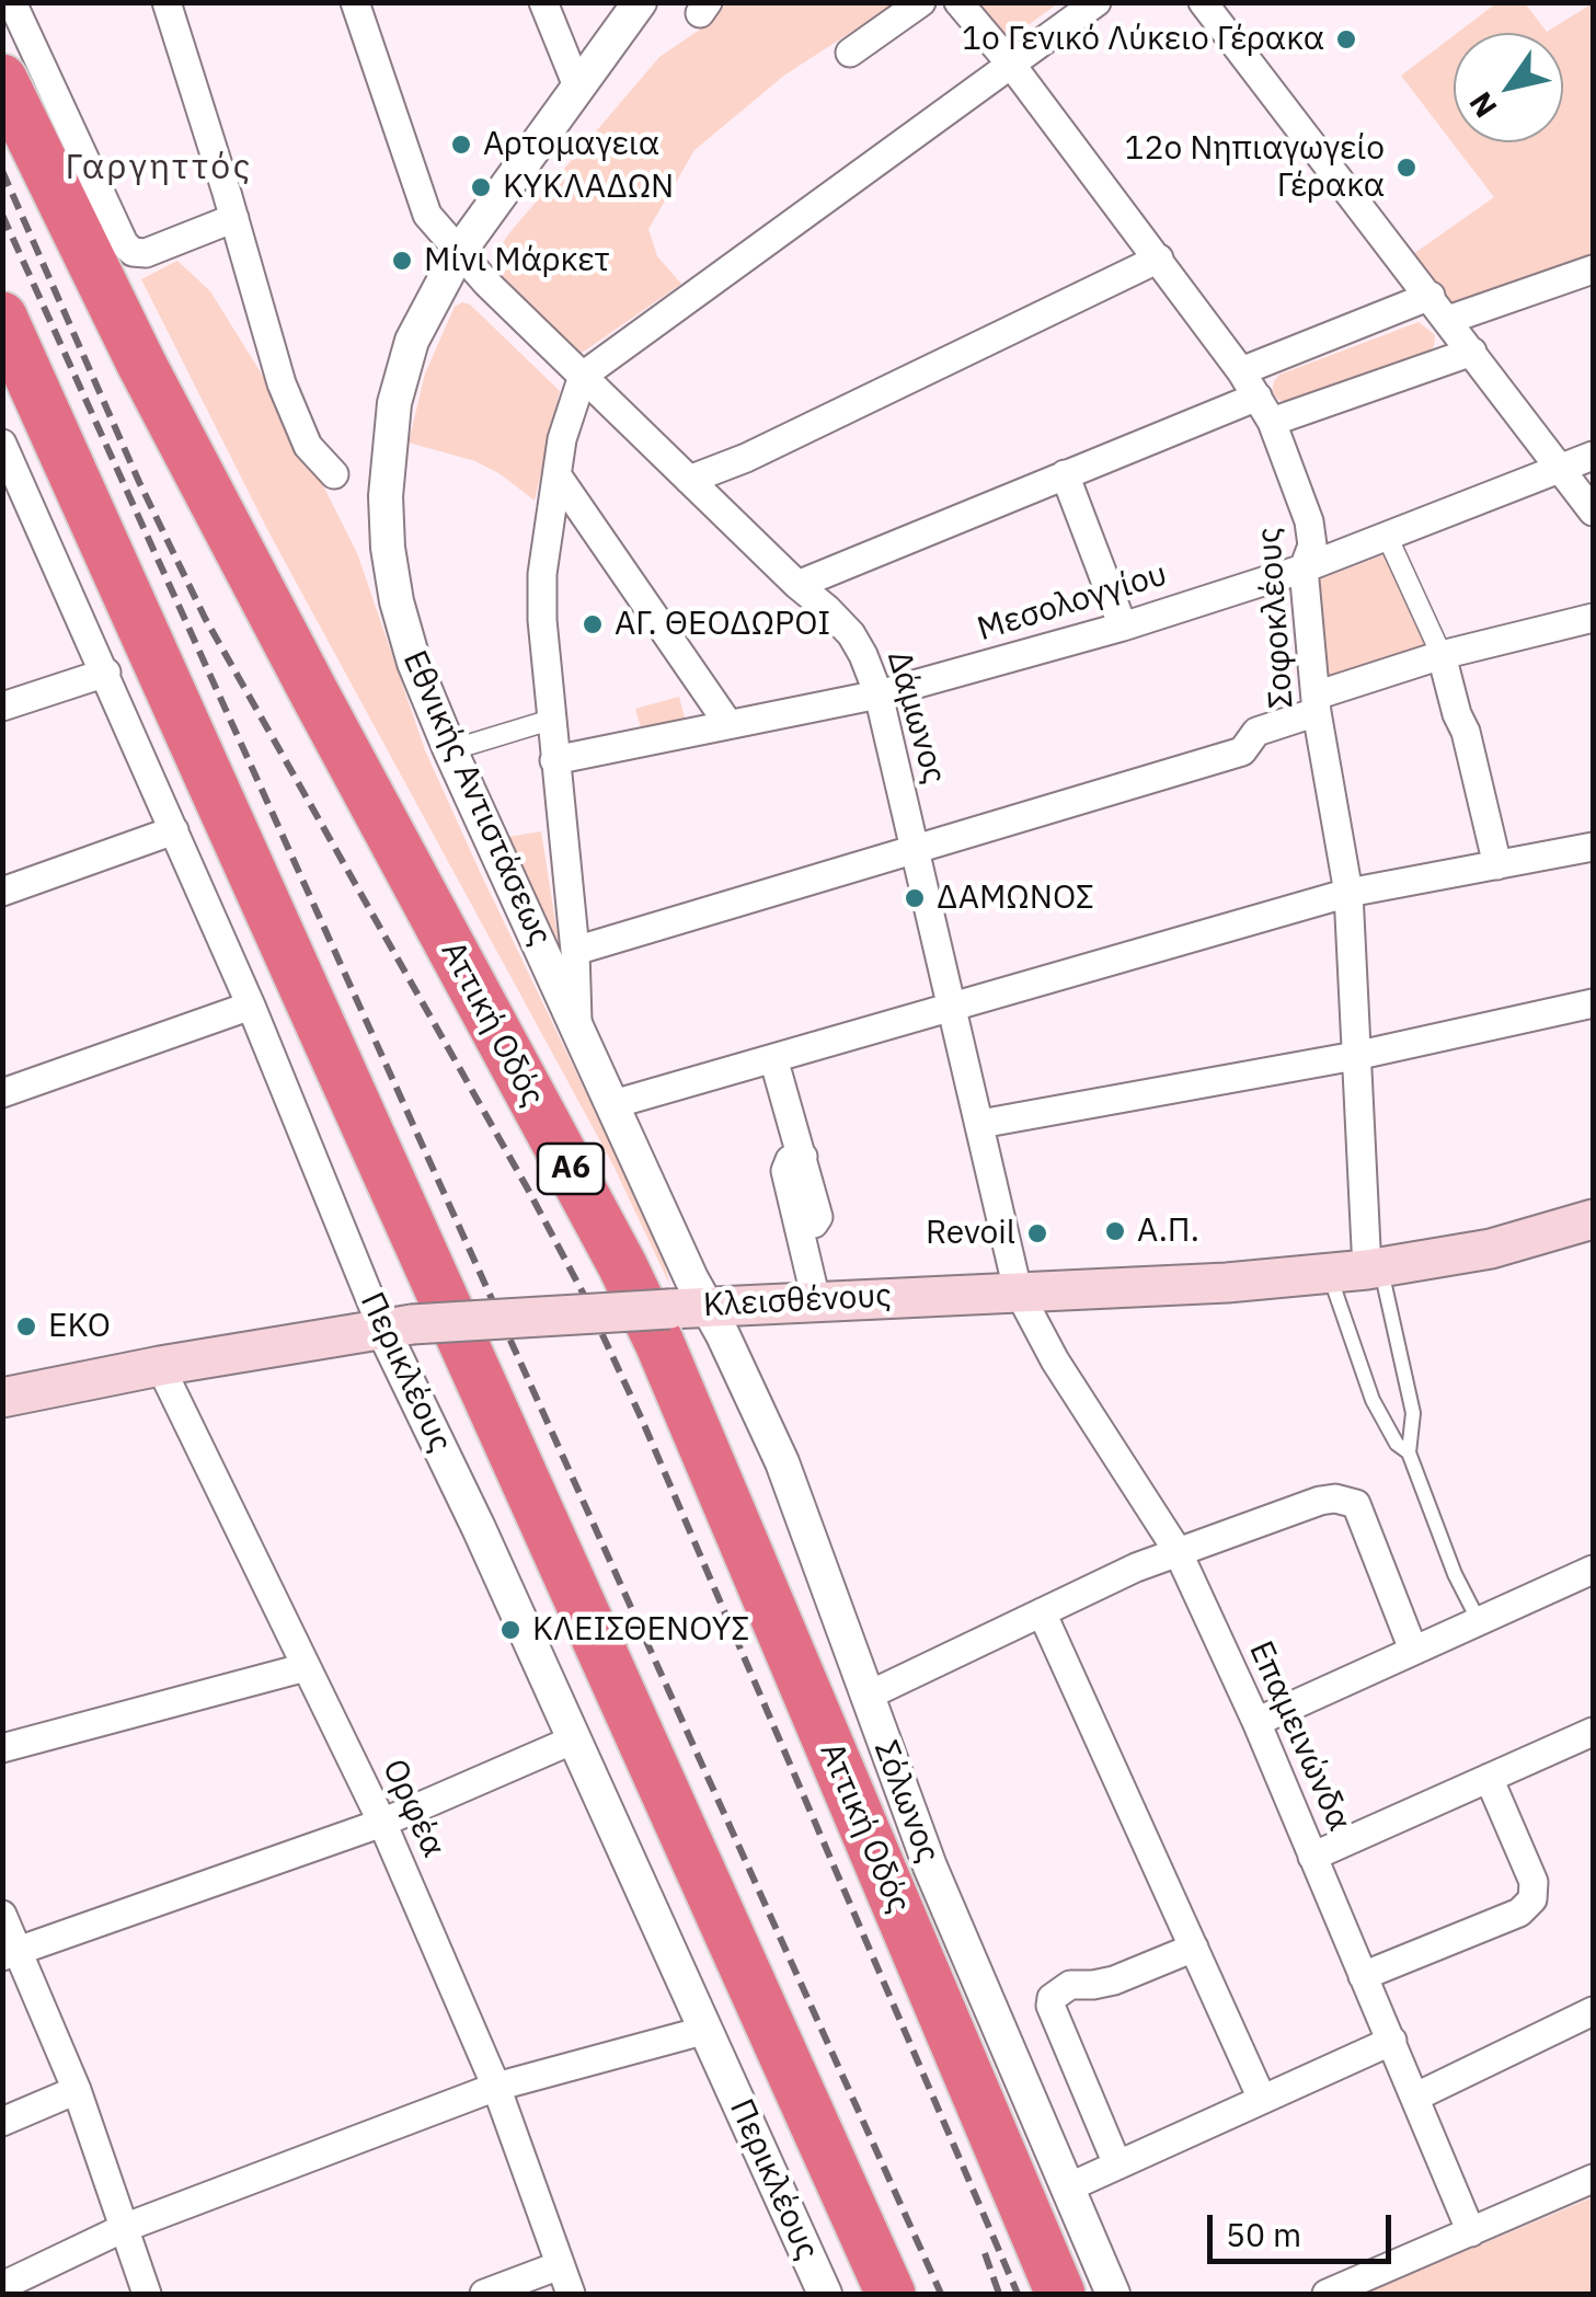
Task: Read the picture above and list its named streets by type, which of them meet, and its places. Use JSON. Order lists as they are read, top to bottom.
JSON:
{
  "streets": {
    "highway": ["Αττική Οδός", "Α6"],
    "main road": ["Κλεισθένους"],
    "street": [
      "Μεσολογγίου",
      "Σοφοκλέους",
      "Δάμωνος",
      "Εθνικής Αντιστάσεως",
      "Περικλέους",
      "Επαμεινώνδα",
      "Σόλωνος",
      "Ορφέα"
    ]
  },
  "crossings": [
    ["Μεσολογγίου", "Σοφοκλέους"],
    ["Μεσολογγίου", "Δάμωνος"],
    ["Σοφοκλέους", "Κλεισθένους"],
    ["Δάμωνος", "Εθνικής Αντιστάσεως"],
    ["Δάμωνος", "Κλεισθένους"],
    ["Δάμωνος", "Επαμεινώνδα"],
    ["Εθνικής Αντιστάσεως", "Κλεισθένους"],
    ["Εθνικής Αντιστάσεως", "Σόλωνος"],
    ["Κλεισθένους", "Περικλέους"],
    ["Κλεισθένους", "Επαμεινώνδα"],
    ["Κλεισθένους", "Σόλωνος"],
    ["Κλεισθένους", "Ορφέα"]
  ],
  "districts": ["Γαργηττός"],
  "places": [
    "1ο Γενικό Λύκειο Γέρακα",
    "Αρτομαγεια",
    "12ο Νηπιαγωγείο Γέρακα",
    "ΚΥΚΛΑΔΩΝ",
    "Μίνι Μάρκετ",
    "ΑΓ. ΘΕΟΔΩΡΟΙ",
    "ΔΑΜΩΝΟΣ",
    "Α.Π.",
    "Revoil",
    "ΕΚΟ",
    "ΚΛΕΙΣΘΕΝΟΥΣ"
  ],
  "scale_bar": "50 m",
  "north": "bottom left"
}
